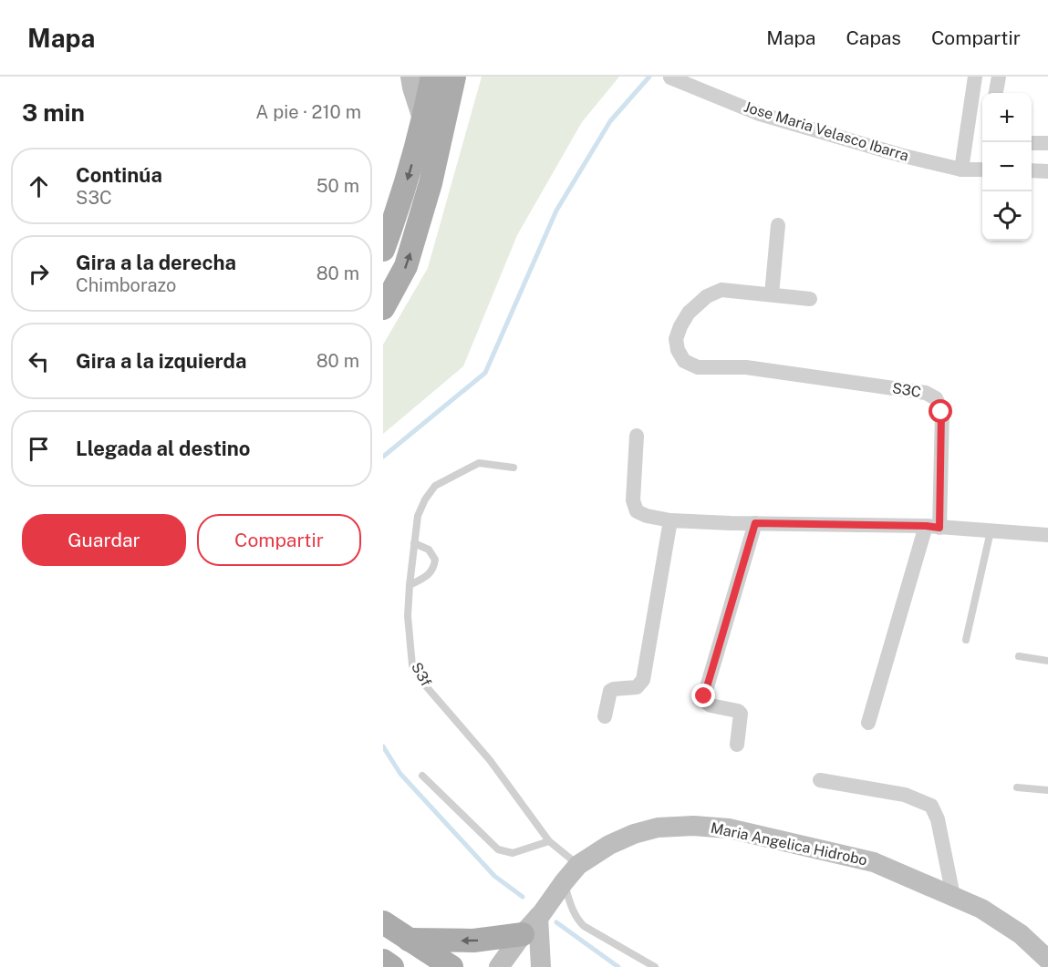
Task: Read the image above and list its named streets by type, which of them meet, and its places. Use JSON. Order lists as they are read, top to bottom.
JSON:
{
  "streets": {
    "street": ["Jose Maria Velasco Ibarra", "S3C", "Maria Angelica Hidrobo"],
    "lane": ["S3f"]
  },
  "crossings": [
    ["S3f", "Maria Angelica Hidrobo"]
  ],
  "page": {
    "header": "Mapa",
    "nav": ["Mapa", "Capas", "Compartir"],
    "heading": ["3 min", "A pie · 210 m"],
    "map_buttons": ["+", "−"],
    "list": [
      ["Continúa", "S3C", "50 m"],
      ["Gira a la derecha", "Chimborazo", "80 m"],
      ["Gira a la izquierda", "80 m"],
      "Llegada al destino"
    ],
    "buttons": ["Guardar", "Compartir"]
  }
}
